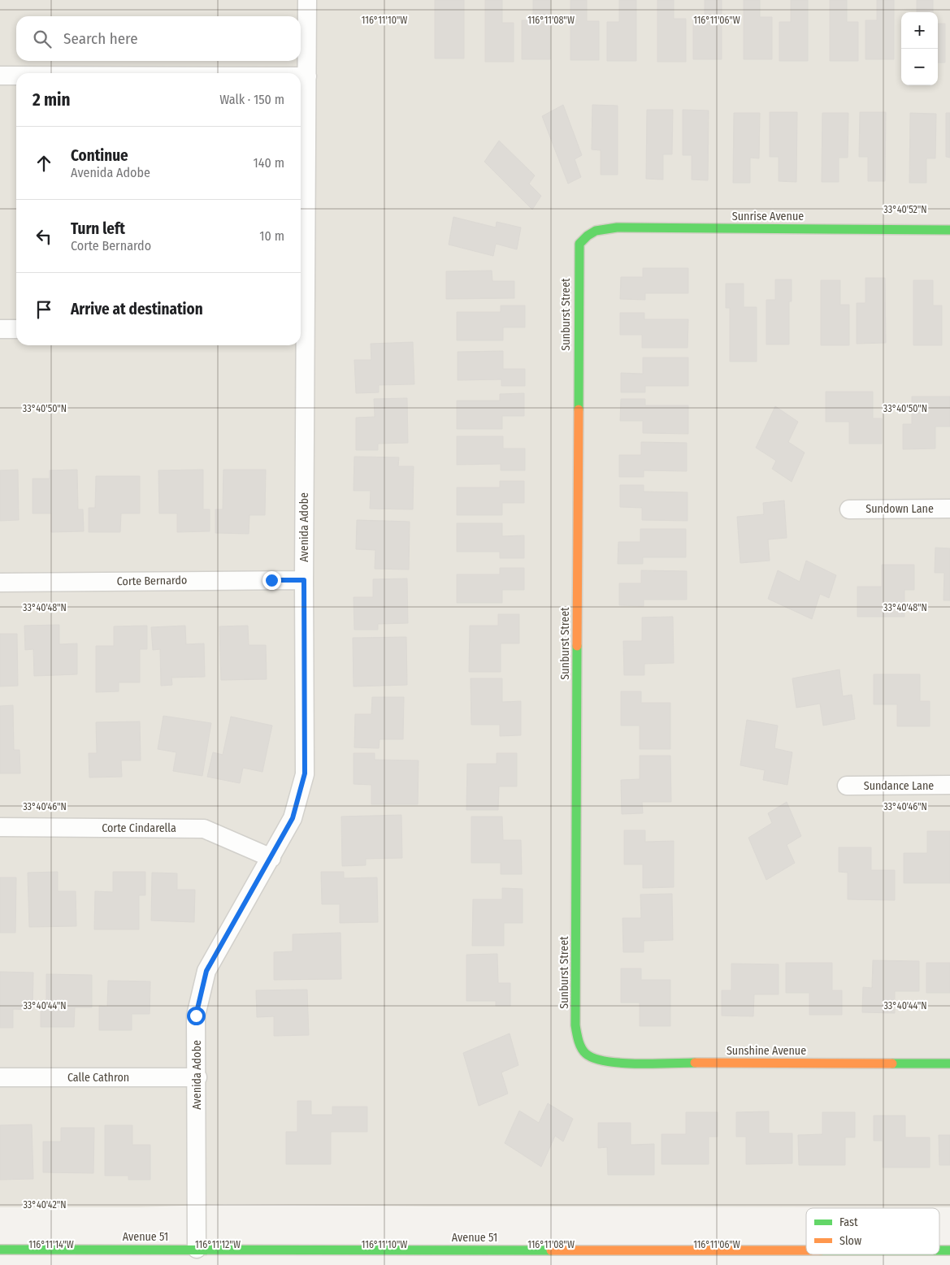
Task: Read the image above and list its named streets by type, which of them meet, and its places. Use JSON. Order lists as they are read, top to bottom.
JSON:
{
  "streets": {
    "street": [
      "Sunrise Avenue",
      "Sunburst Street",
      "Sundown Lane",
      "Avenida Adobe",
      "Corte Bernardo",
      "Sundance Lane",
      "Corte Cindarella",
      "Sunshine Avenue",
      "Calle Cathron",
      "Avenue 51"
    ]
  },
  "crossings": [
    ["Sunrise Avenue", "Sunburst Street"],
    ["Sunburst Street", "Sunshine Avenue"],
    ["Avenida Adobe", "Corte Bernardo"],
    ["Avenida Adobe", "Corte Cindarella"],
    ["Avenida Adobe", "Calle Cathron"],
    ["Avenida Adobe", "Avenue 51"]
  ],
  "legend": ["Fast", "Slow"],
  "page": {
    "map_buttons": ["+", "−"],
    "search": "Search here",
    "heading": ["2 min", "Walk · 150 m"],
    "list": [
      ["Continue", "Avenida Adobe", "140 m"],
      ["Turn left", "Corte Bernardo", "10 m"],
      "Arrive at destination"
    ]
  },
  "coordinates": [
    "116°11'10\"W",
    "116°11'08\"W",
    "116°11'06\"W",
    "33°40'52\"N",
    "33°40'50\"N",
    "33°40'48\"N",
    "33°40'46\"N",
    "33°40'44\"N",
    "33°40'42\"N",
    "116°11'14\"W",
    "116°11'12\"W"
  ]
}
